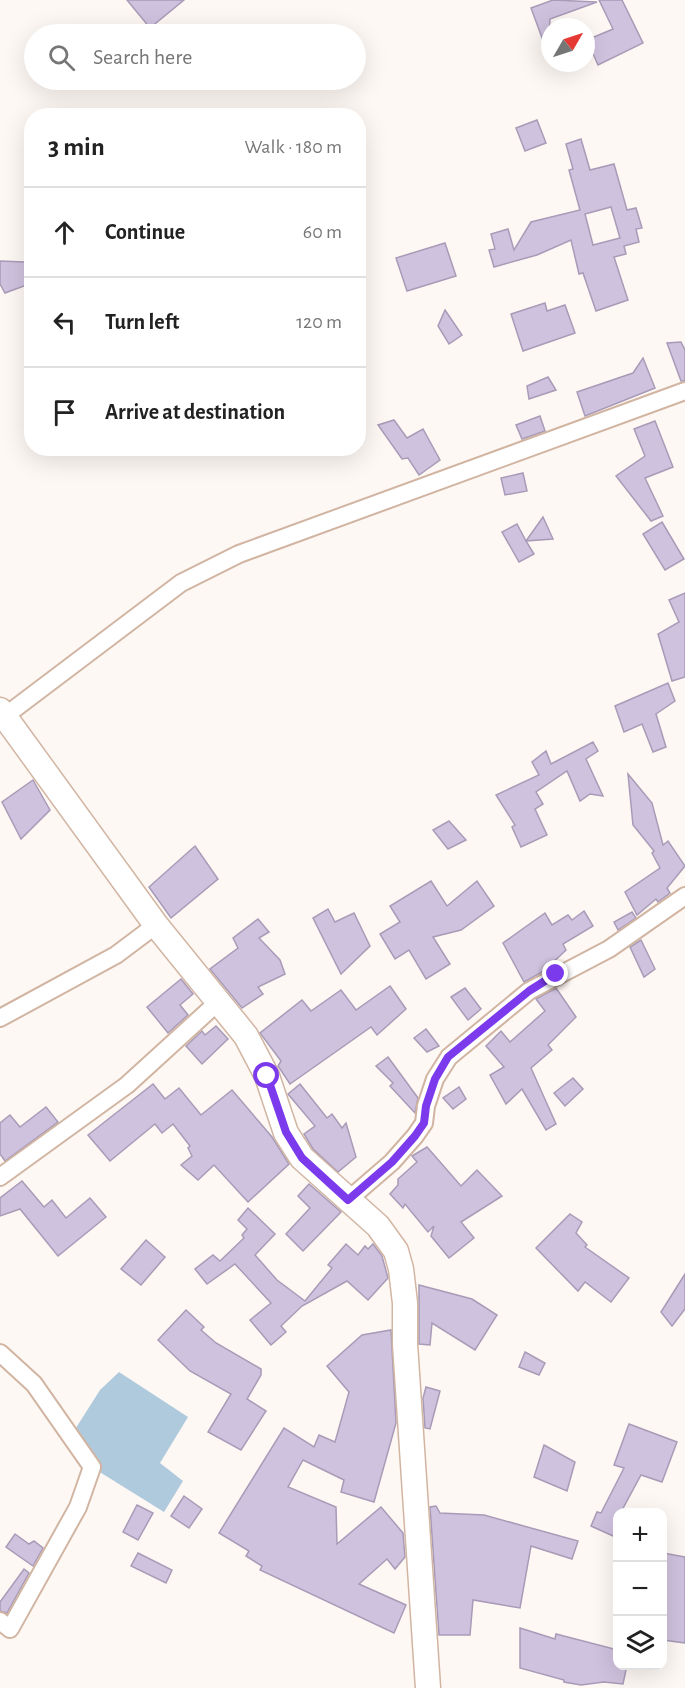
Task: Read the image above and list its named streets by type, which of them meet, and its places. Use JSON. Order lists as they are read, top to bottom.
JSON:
{
  "north": "top right",
  "page": {
    "search": "Search here",
    "heading": ["3 min", "Walk · 180 m"],
    "list": [
      ["Continue", "60 m"],
      ["Turn left", "120 m"],
      "Arrive at destination"
    ],
    "map_buttons": ["+", "−"]
  }
}
